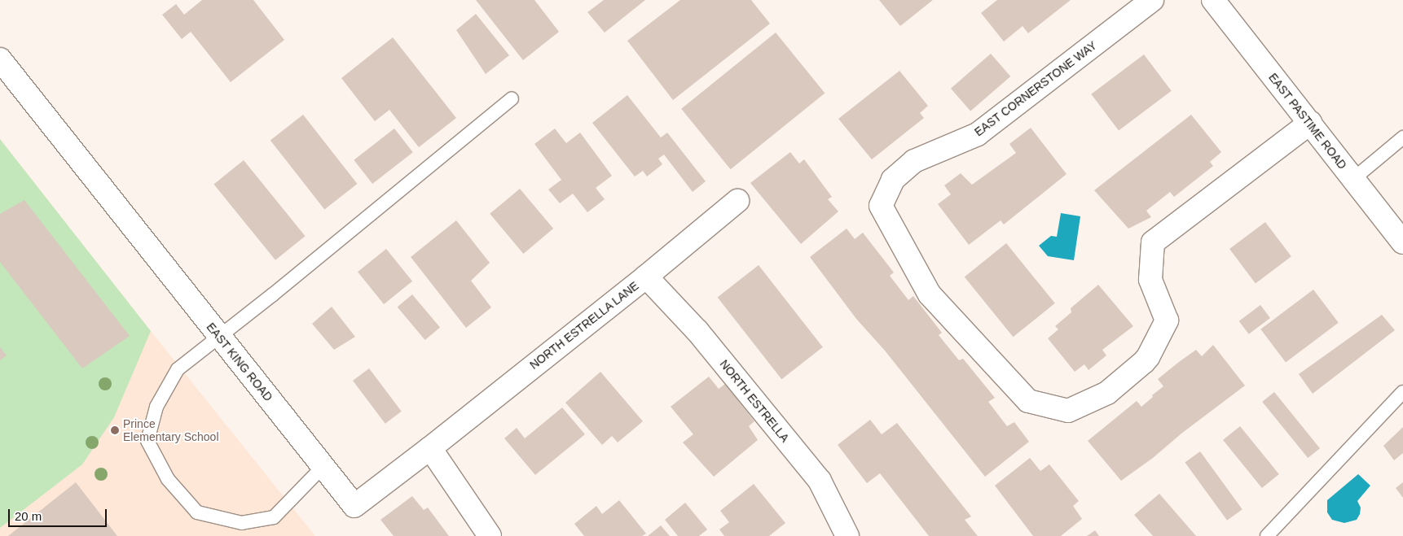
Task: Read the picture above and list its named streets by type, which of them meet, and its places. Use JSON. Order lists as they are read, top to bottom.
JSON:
{
  "streets": {
    "street": [
      "EAST CORNERSTONE WAY",
      "EAST PASTIME ROAD",
      "NORTH ESTRELLA LANE",
      "EAST KING ROAD",
      "NORTH ESTRELLA"
    ]
  },
  "crossings": [
    ["EAST CORNERSTONE WAY", "EAST PASTIME ROAD"],
    ["NORTH ESTRELLA LANE", "EAST KING ROAD"],
    ["NORTH ESTRELLA LANE", "NORTH ESTRELLA"]
  ],
  "places": ["Prince Elementary School"],
  "scale_bar": "20 m"
}
